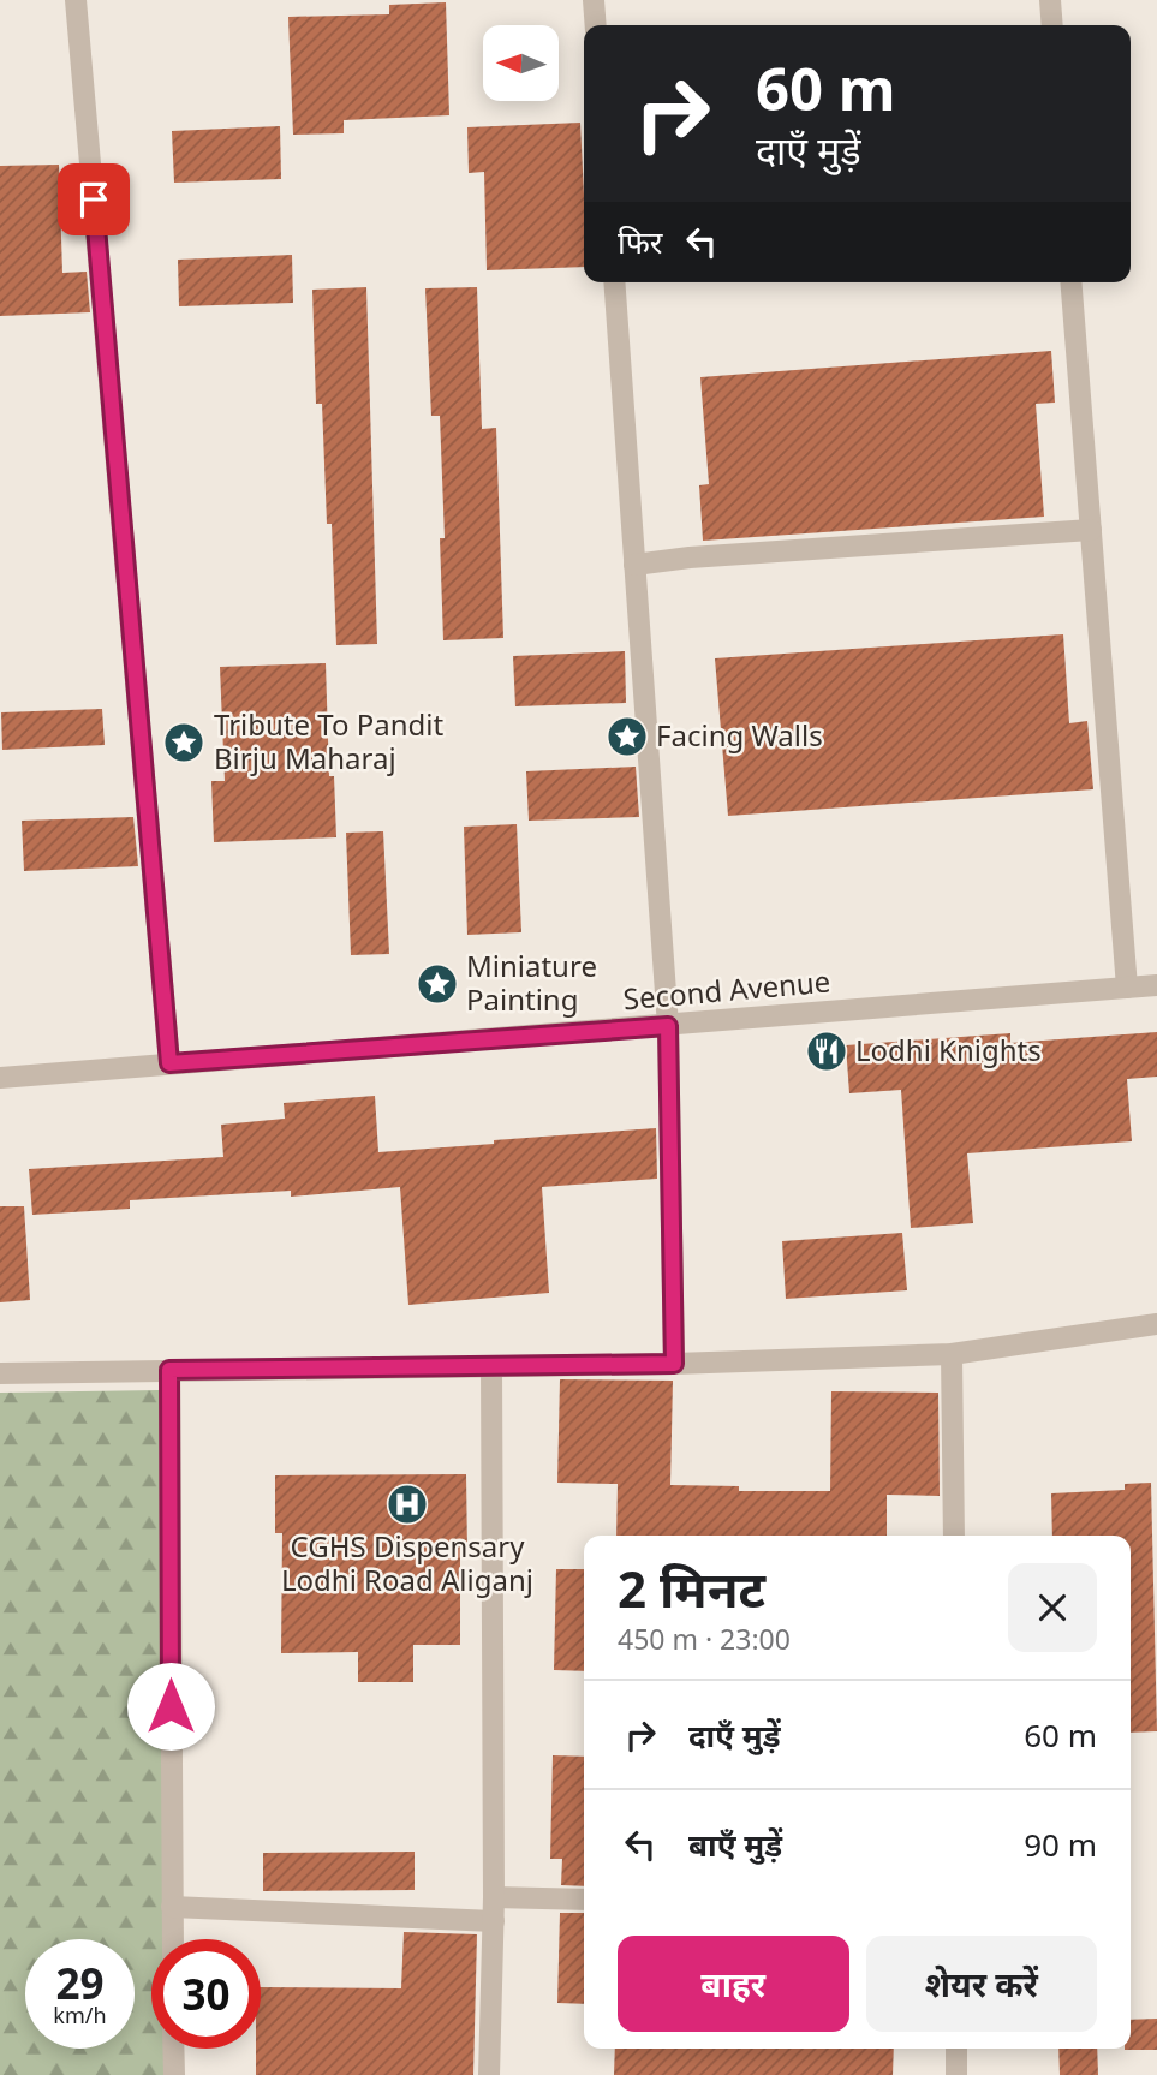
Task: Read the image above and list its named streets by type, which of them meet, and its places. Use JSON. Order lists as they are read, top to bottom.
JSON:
{
  "streets": {
    "street": ["Second Avenue"]
  },
  "places": {
    "place": ["Facing Walls", "Tribute To Pandit Birju Maharaj", "Miniature Painting"],
    "restaurant": ["Lodhi Knights"],
    "hospital": ["CGHS Dispensary Lodhi Road Aliganj"]
  },
  "north": "left",
  "page": {
    "turn": ["60 m", "दाएँ मुड़ें"],
    "then": "फिर",
    "heading": ["2 मिनट", "450 m · 23:00"],
    "list": [
      {
        "name": "दाएँ मुड़ें",
        "value": "60 m"
      },
      {
        "name": "बाएँ मुड़ें",
        "value": "90 m"
      }
    ],
    "buttons": ["बाहर", "शेयर करें"],
    "speed": "29 km/h",
    "limit": "30"
  }
}
